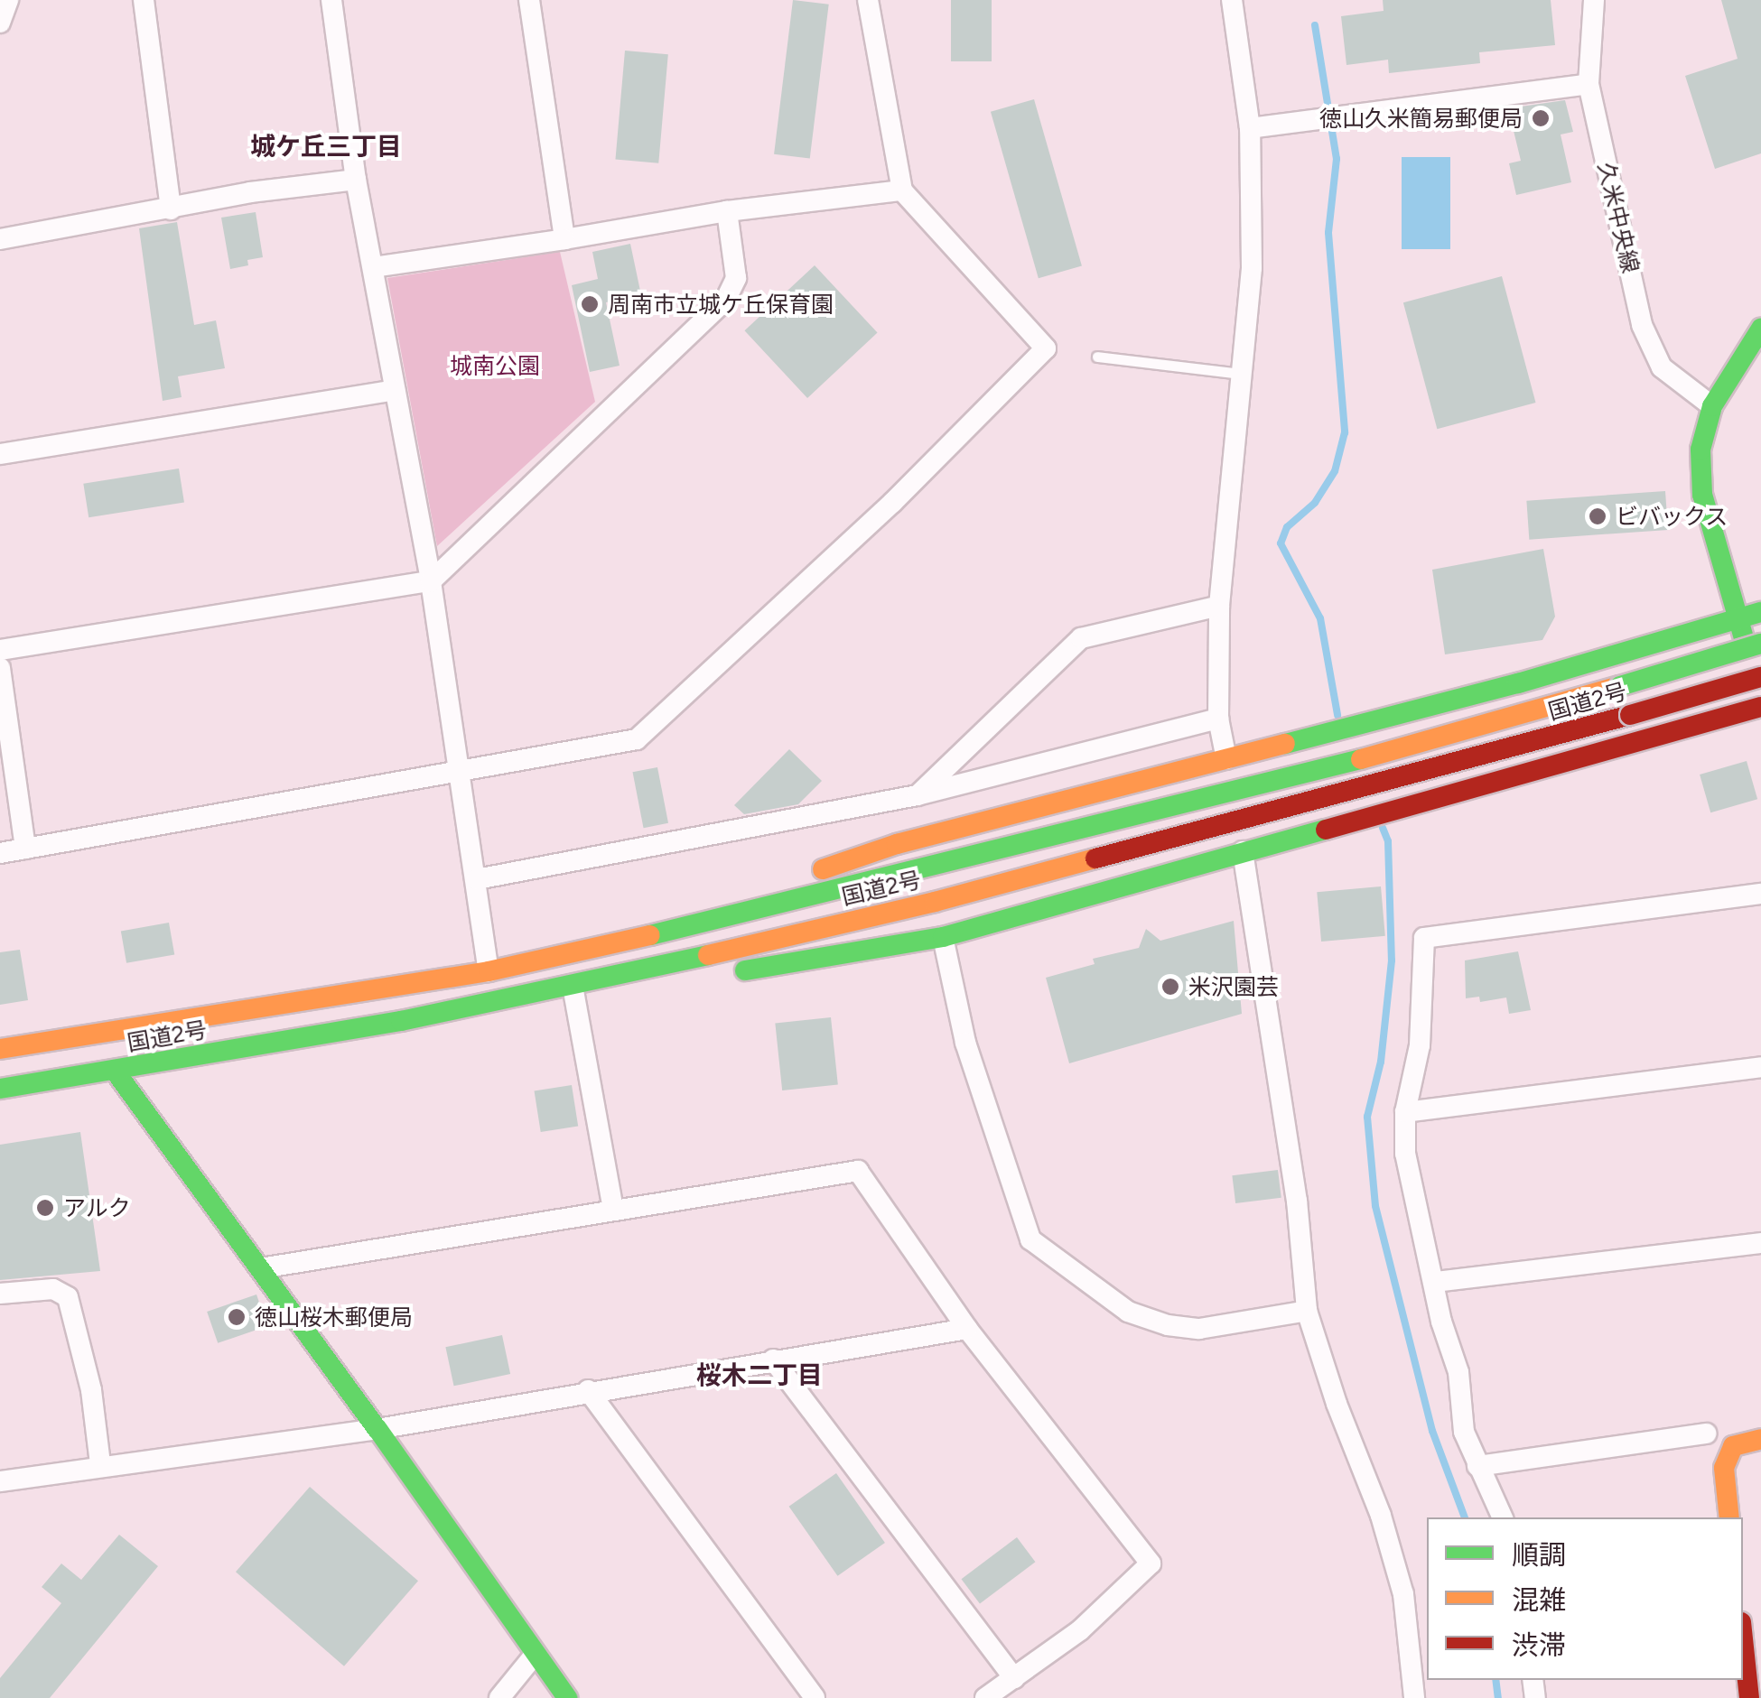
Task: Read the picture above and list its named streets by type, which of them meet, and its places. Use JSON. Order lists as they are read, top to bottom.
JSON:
{
  "streets": {
    "main road": ["国道2号"],
    "street": ["久米中央線"]
  },
  "districts": ["城ケ丘三丁目", "桜木二丁目"],
  "parks": ["城南公園"],
  "places": [
    "徳山久米簡易郵便局",
    "周南市立城ケ丘保育園",
    "ビバックス",
    "米沢園芸",
    "アルク",
    "徳山桜木郵便局"
  ],
  "legend": ["順調", "混雑", "渋滞"]
}
